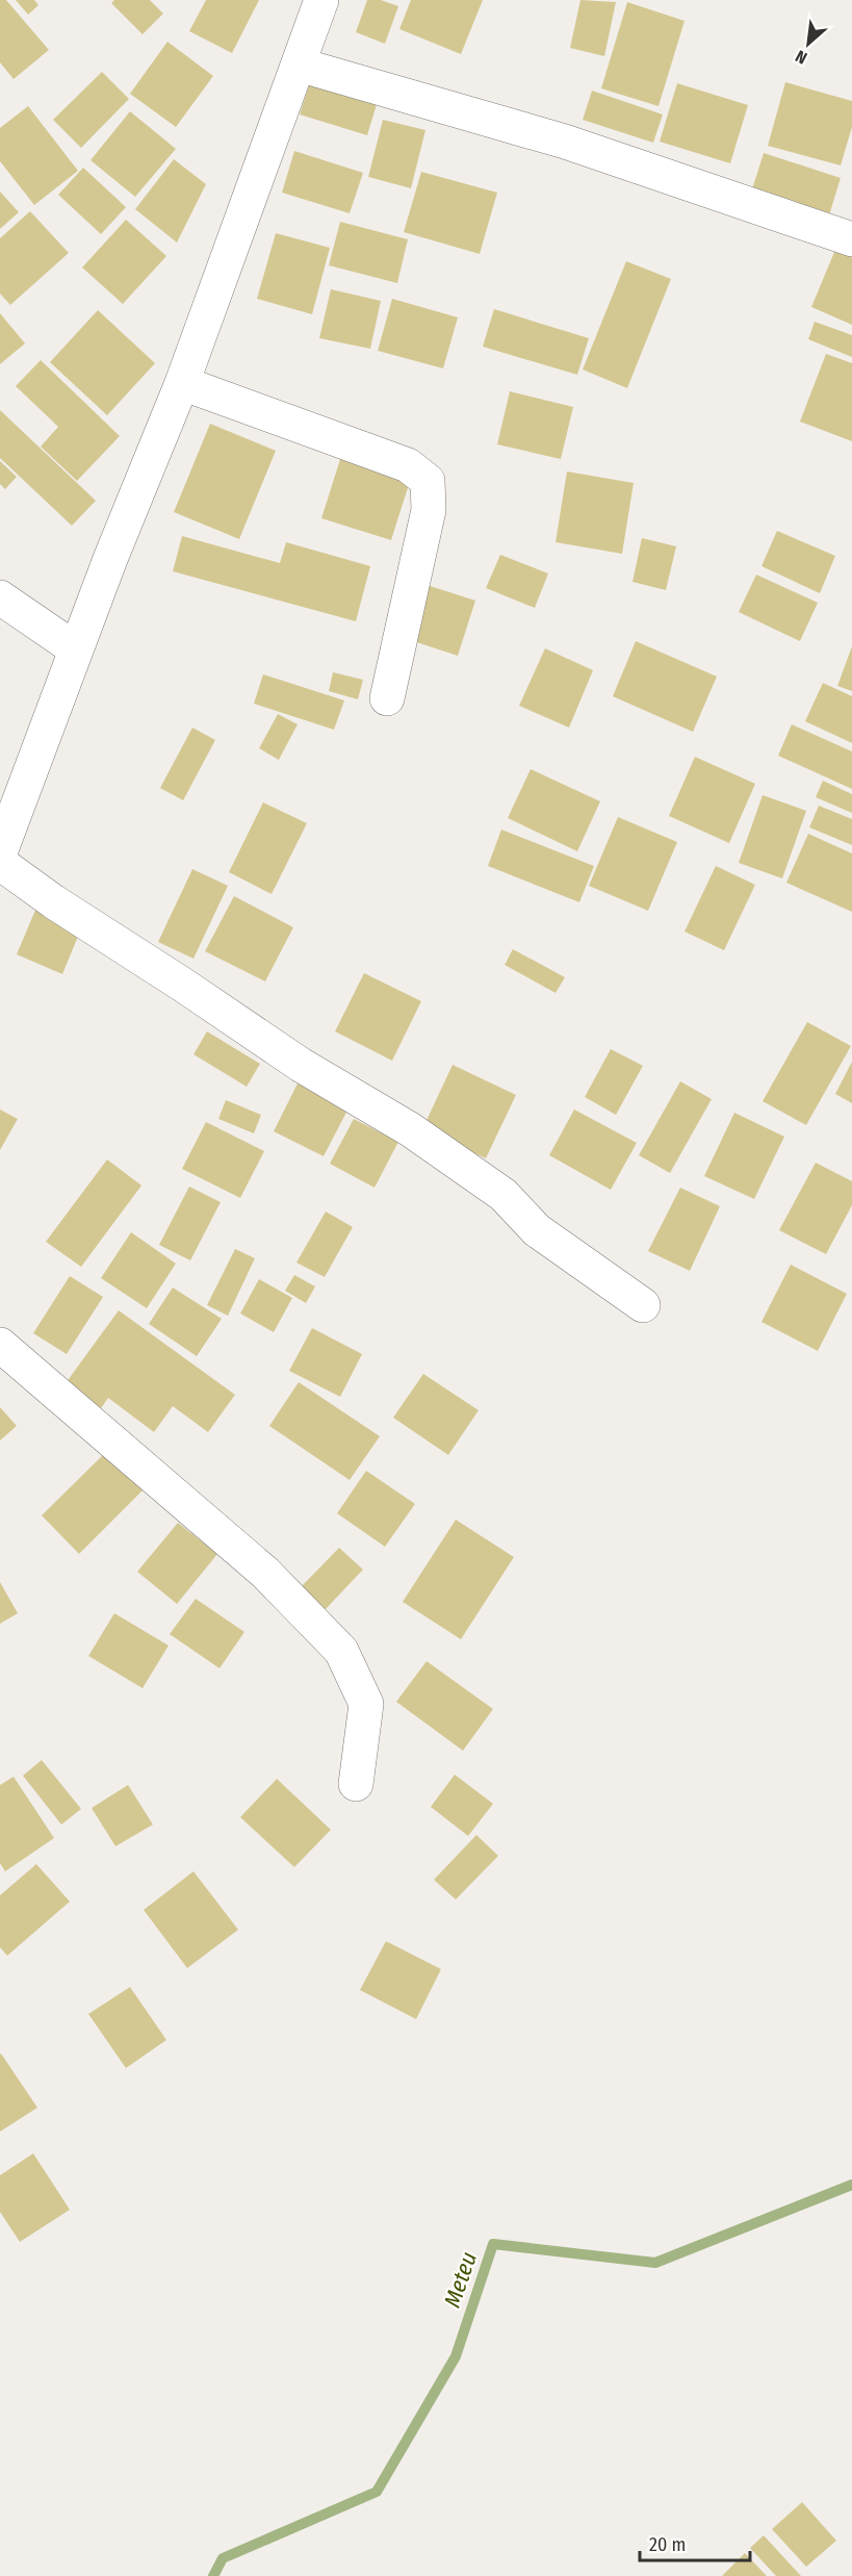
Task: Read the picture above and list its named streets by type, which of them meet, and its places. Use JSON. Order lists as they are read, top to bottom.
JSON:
{
  "water": ["Meteu"],
  "scale_bar": "20 m",
  "north": "bottom left"
}
